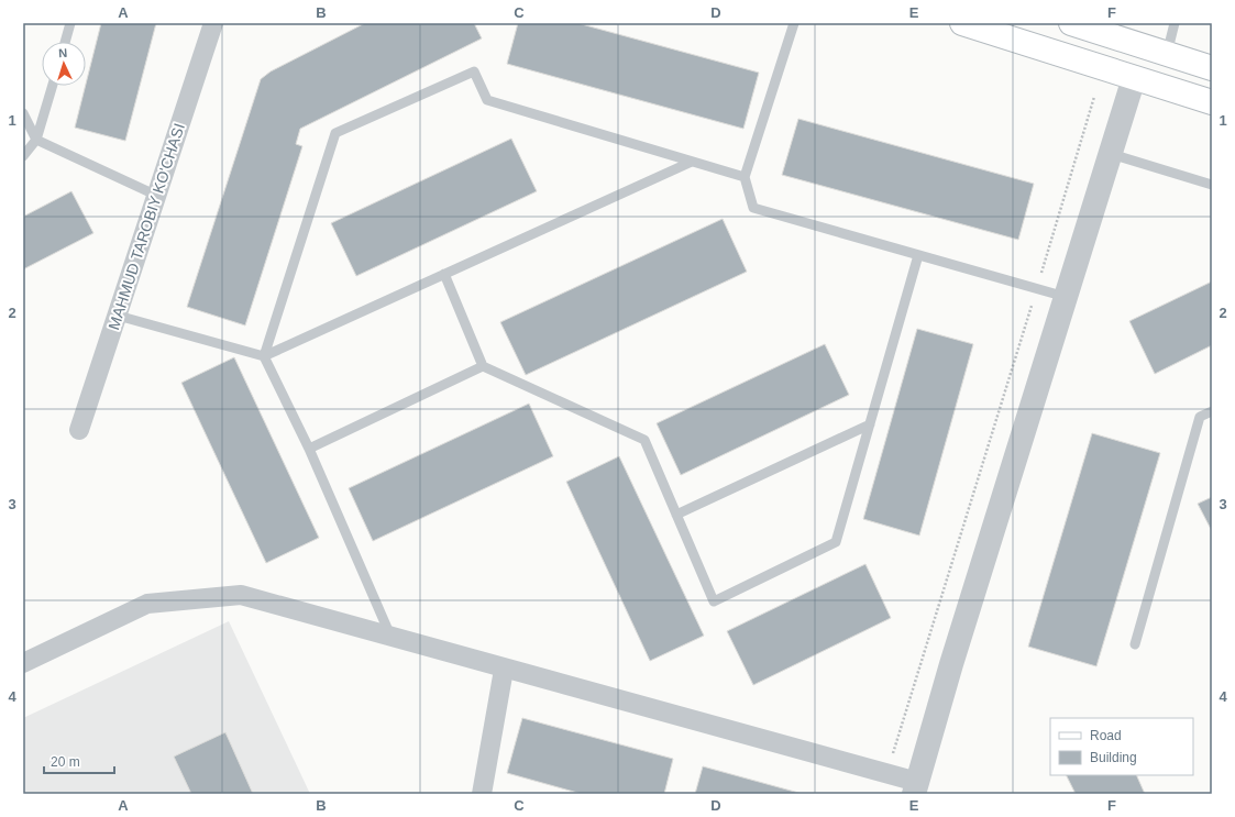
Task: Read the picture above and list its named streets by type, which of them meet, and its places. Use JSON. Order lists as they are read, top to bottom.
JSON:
{
  "streets": {
    "street": ["MAHMUD TAROBIY KO'CHASI"]
  },
  "legend": ["Road", "Building"],
  "scale_bar": "20 m",
  "north": "top",
  "grid": {
    "columns": [
      "A",
      "B",
      "C",
      "D",
      "E",
      "F"
    ],
    "rows": [
      "1",
      "2",
      "3",
      "4"
    ]
  }
}
